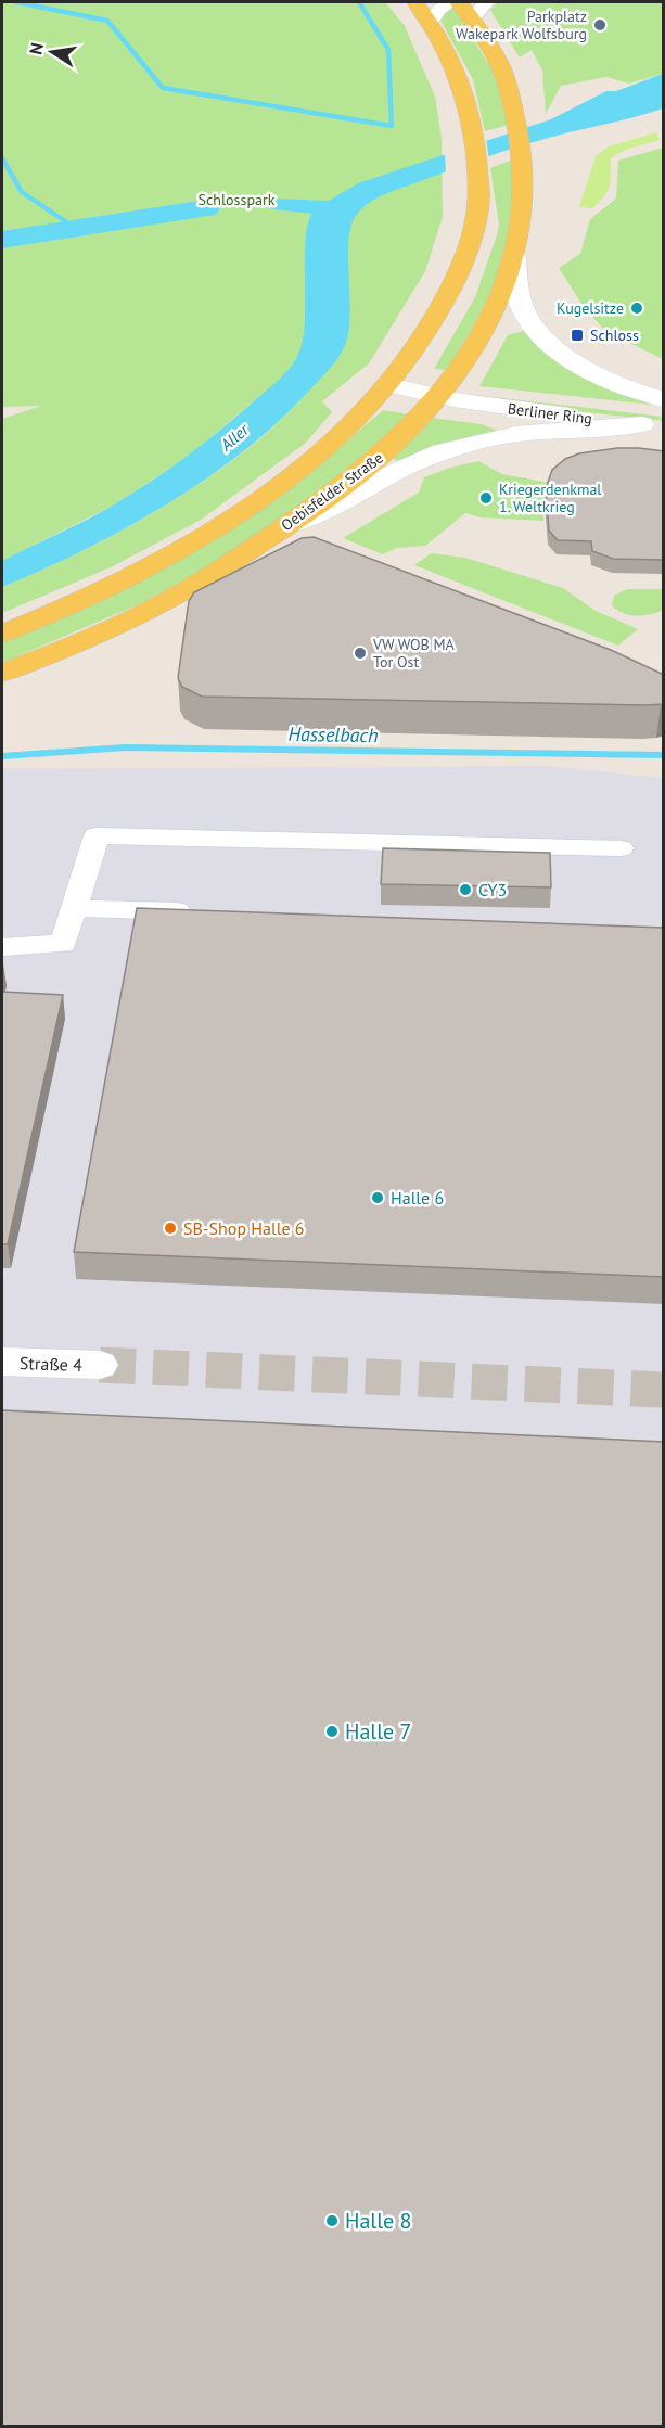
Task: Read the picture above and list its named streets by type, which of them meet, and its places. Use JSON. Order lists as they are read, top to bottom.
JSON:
{
  "streets": {
    "main road": ["Berliner Ring", "Oebisfelder Straße", "Straße 4"]
  },
  "crossings": [
    ["Berliner Ring", "Oebisfelder Straße"]
  ],
  "water": ["Aller", "Hasselbach"],
  "parks": ["Schlosspark"],
  "places": {
    "other": [
      "Parkplatz Wakepark Wolfsburg",
      "Kugelsitze",
      "Kriegerdenkmal 1. Weltkrieg",
      "VW WOB MA Tor Ost",
      "CY3",
      "Halle 6",
      "SB-Shop Halle 6",
      "Halle 7",
      "Halle 8"
    ],
    "transit": ["Schloss"]
  },
  "north": "left"
}
